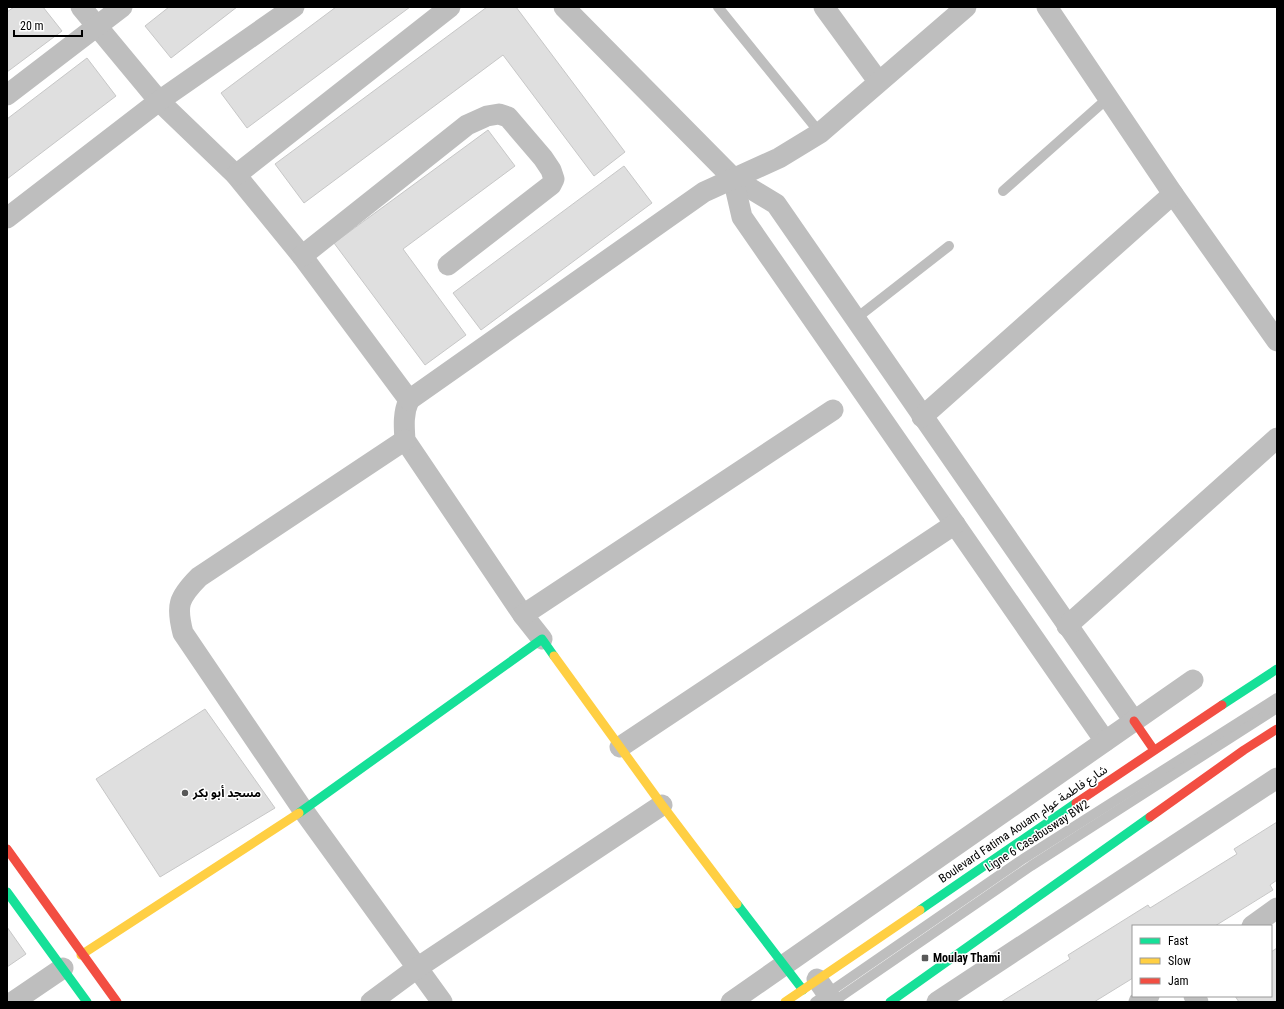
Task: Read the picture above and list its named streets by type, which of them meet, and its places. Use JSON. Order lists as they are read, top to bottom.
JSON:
{
  "streets": {
    "street": ["Boulevard Fatima Aouam شارع فاطمة عوام"],
    "lane": ["Ligne 6 Casabusway BW2"]
  },
  "crossings": [
    ["Boulevard Fatima Aouam شارع فاطمة عوام", "Ligne 6 Casabusway BW2"]
  ],
  "places": {
    "other": ["مسجد أبو بكر"],
    "transit": ["Moulay Thami"]
  },
  "legend": ["Fast", "Slow", "Jam"],
  "scale_bar": "20 m"
}
